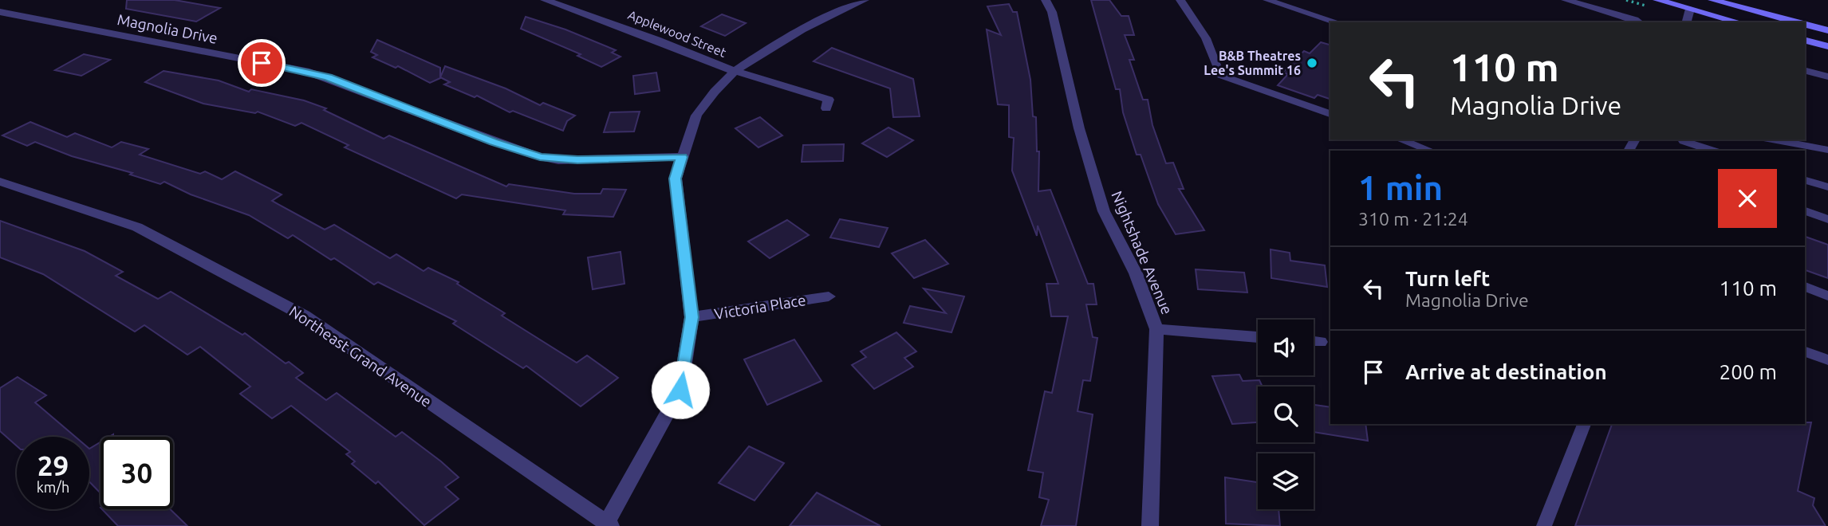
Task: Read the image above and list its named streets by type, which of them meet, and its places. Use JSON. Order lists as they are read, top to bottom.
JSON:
{
  "streets": {
    "street": [
      "Magnolia Drive",
      "Applewood Street",
      "Nightshade Avenue",
      "Victoria Place",
      "Northeast Grand Avenue"
    ]
  },
  "places": ["B&B Theatres Lee's Summit 16"],
  "page": {
    "turn": ["110 m", "Magnolia Drive"],
    "heading": ["1 min", "310 m · 21:24"],
    "list": [
      {
        "name": "Turn left",
        "note": "Magnolia Drive",
        "value": "110 m"
      },
      {
        "name": "Arrive at destination",
        "value": "200 m"
      }
    ],
    "speed": "29 km/h",
    "limit": "30"
  }
}
